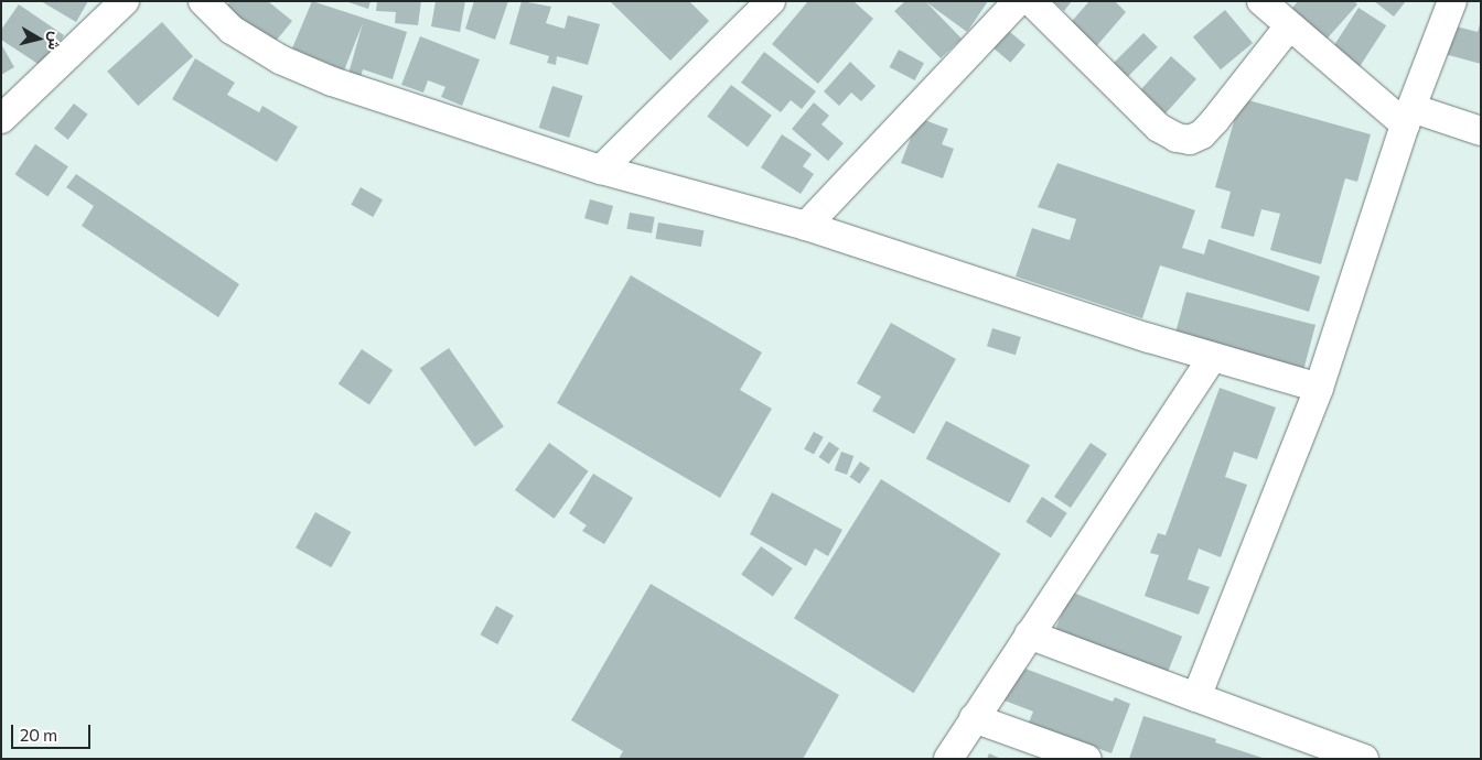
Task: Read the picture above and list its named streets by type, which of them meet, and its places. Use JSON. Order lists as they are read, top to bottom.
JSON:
{
  "scale_bar": "20 m",
  "north": "right"
}
